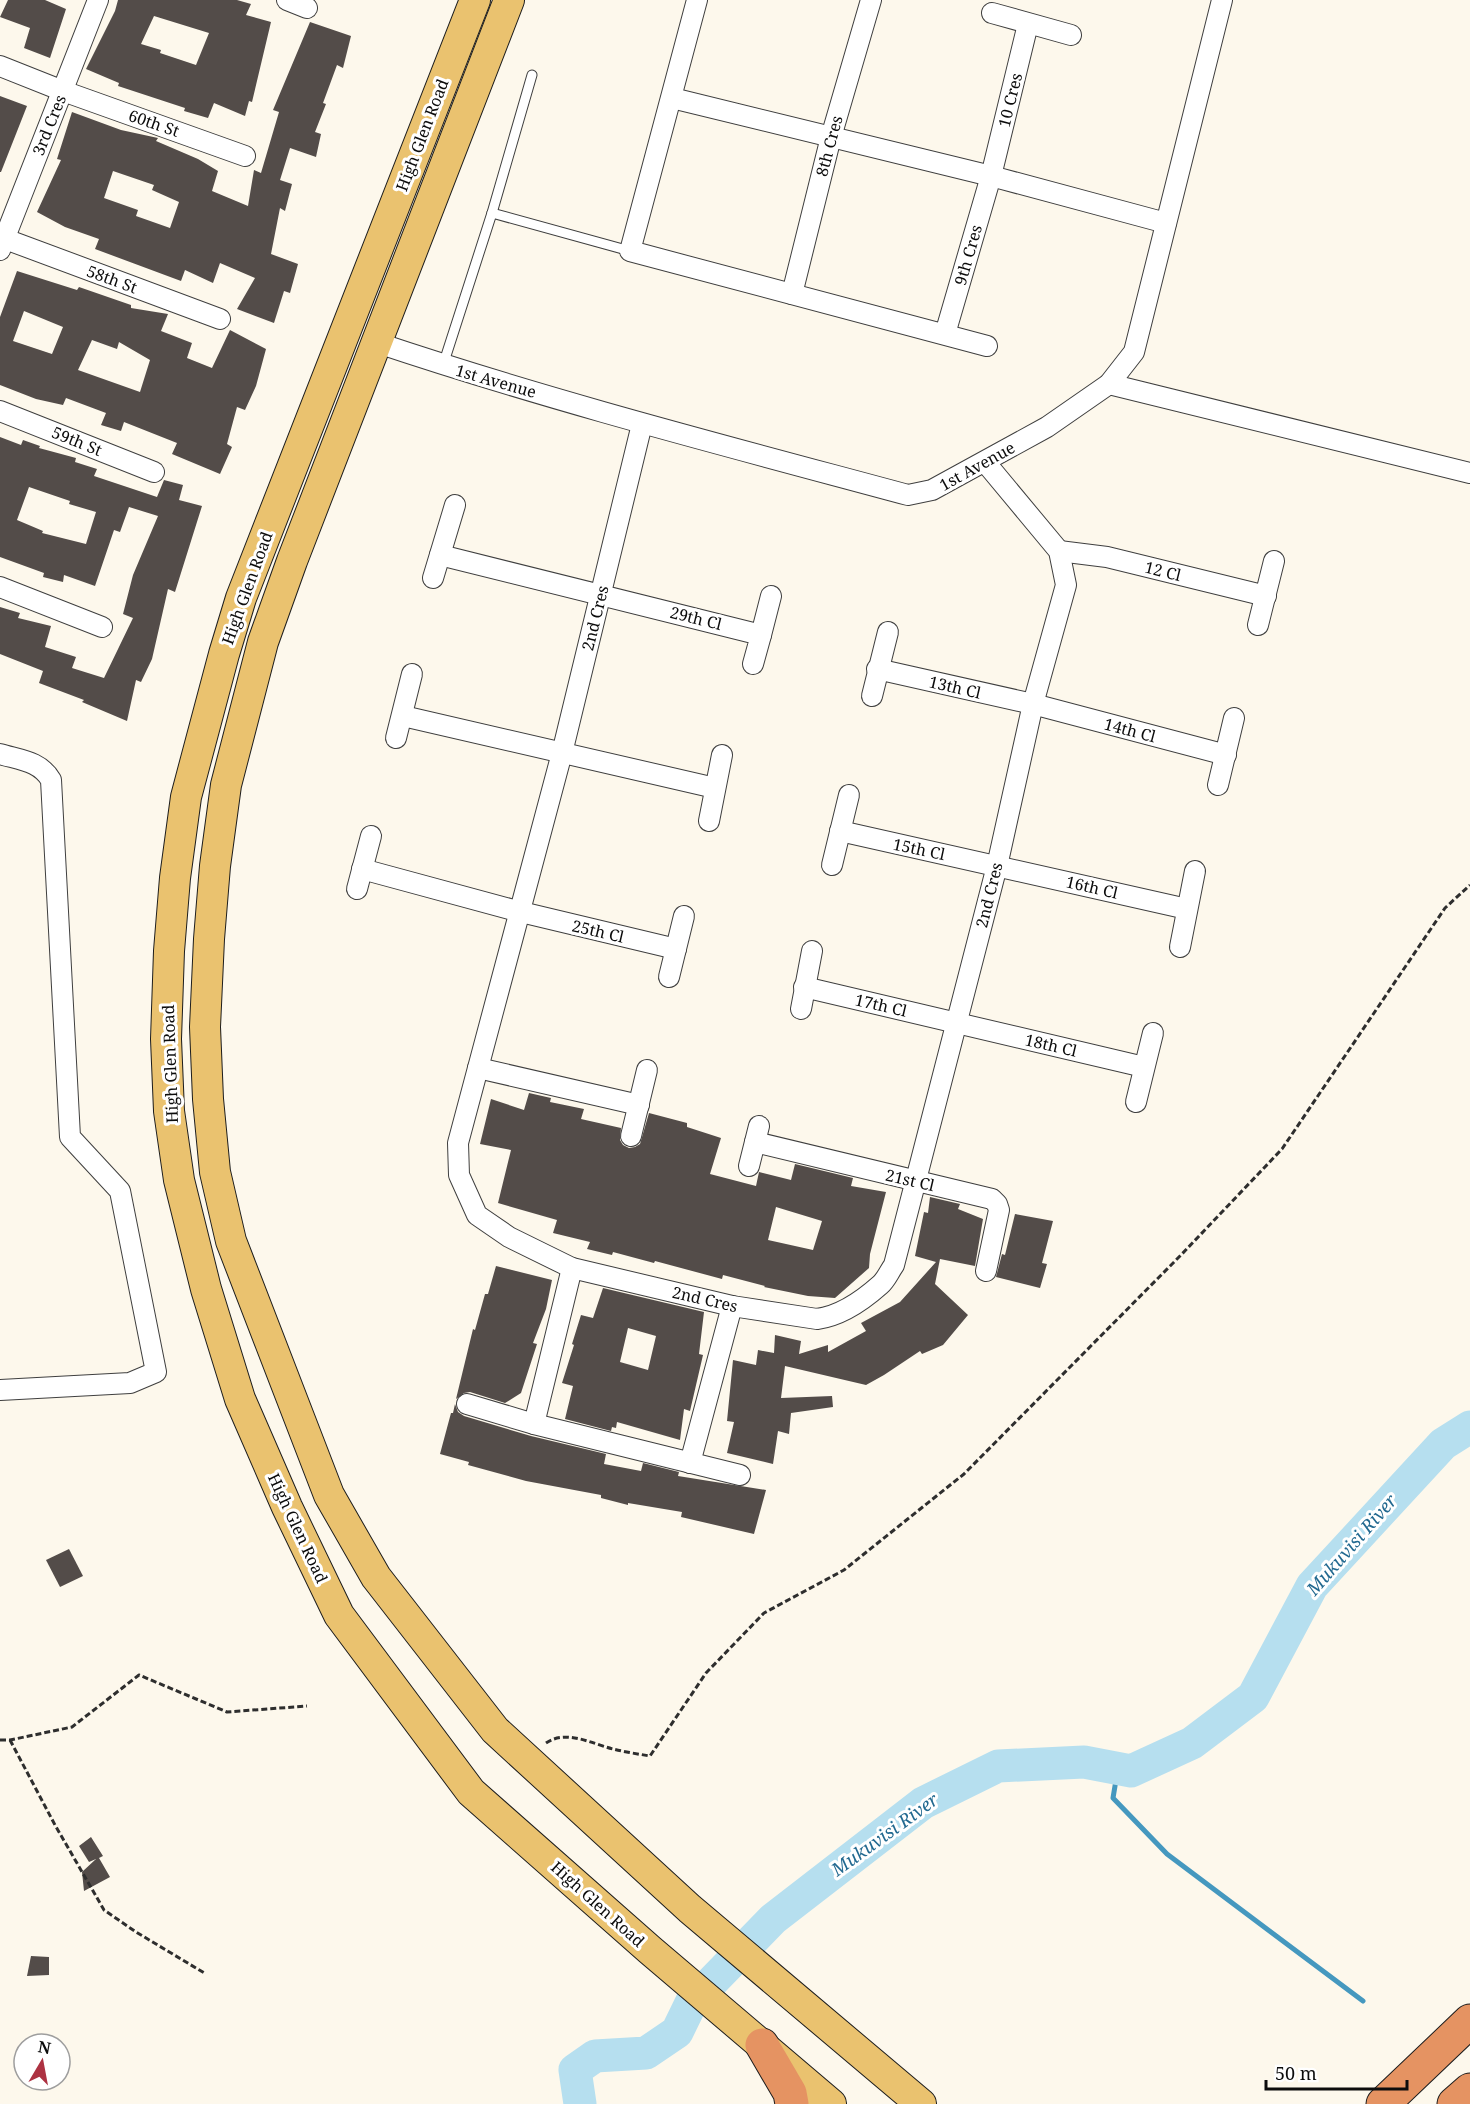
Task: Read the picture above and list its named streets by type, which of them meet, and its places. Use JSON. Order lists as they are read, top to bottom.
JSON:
{
  "streets": {
    "main road": ["High Glen Road"],
    "street": [
      "10 Cres",
      "60th St",
      "3rd Cres",
      "8th Cres",
      "9th Cres",
      "58th St",
      "1st Avenue",
      "59th St",
      "12 Cl",
      "2nd Cres",
      "29th Cl",
      "13th Cl",
      "14th Cl",
      "15th Cl",
      "16th Cl",
      "25th Cl",
      "17th Cl",
      "18th Cl",
      "21st Cl"
    ]
  },
  "crossings": [
    ["10 Cres", "9th Cres"],
    ["60th St", "3rd Cres"],
    ["3rd Cres", "58th St"],
    ["High Glen Road", "1st Avenue"],
    ["1st Avenue", "2nd Cres"],
    ["12 Cl", "2nd Cres"],
    ["2nd Cres", "29th Cl"],
    ["2nd Cres", "13th Cl"],
    ["2nd Cres", "14th Cl"],
    ["2nd Cres", "15th Cl"],
    ["2nd Cres", "16th Cl"],
    ["2nd Cres", "25th Cl"],
    ["2nd Cres", "17th Cl"],
    ["2nd Cres", "18th Cl"],
    ["2nd Cres", "21st Cl"],
    ["13th Cl", "14th Cl"],
    ["15th Cl", "16th Cl"],
    ["17th Cl", "18th Cl"]
  ],
  "water": ["Mukuvisi River"],
  "scale_bar": "50 m",
  "north": "top"
}
